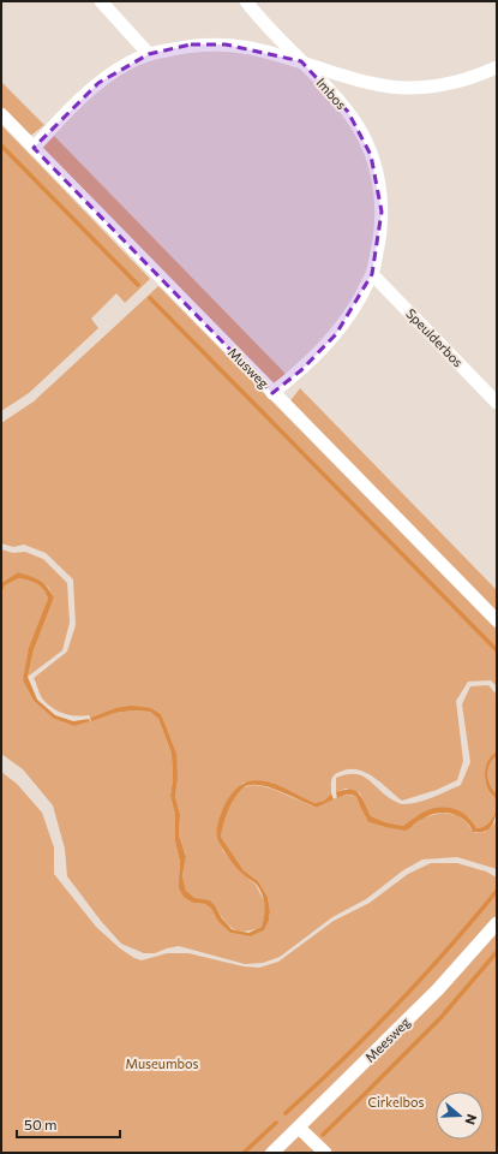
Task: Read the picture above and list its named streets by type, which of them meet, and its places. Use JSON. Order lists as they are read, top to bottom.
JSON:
{
  "streets": {
    "street": [
      "Imbos",
      "Speulderbos",
      "Musweg",
      "Meesweg"
    ]
  },
  "crossings": [
    ["Imbos", "Speulderbos"],
    ["Imbos", "Musweg"]
  ],
  "parks": ["Museumbos", "Cirkelbos"],
  "scale_bar": "50 m",
  "north": "right"
}
